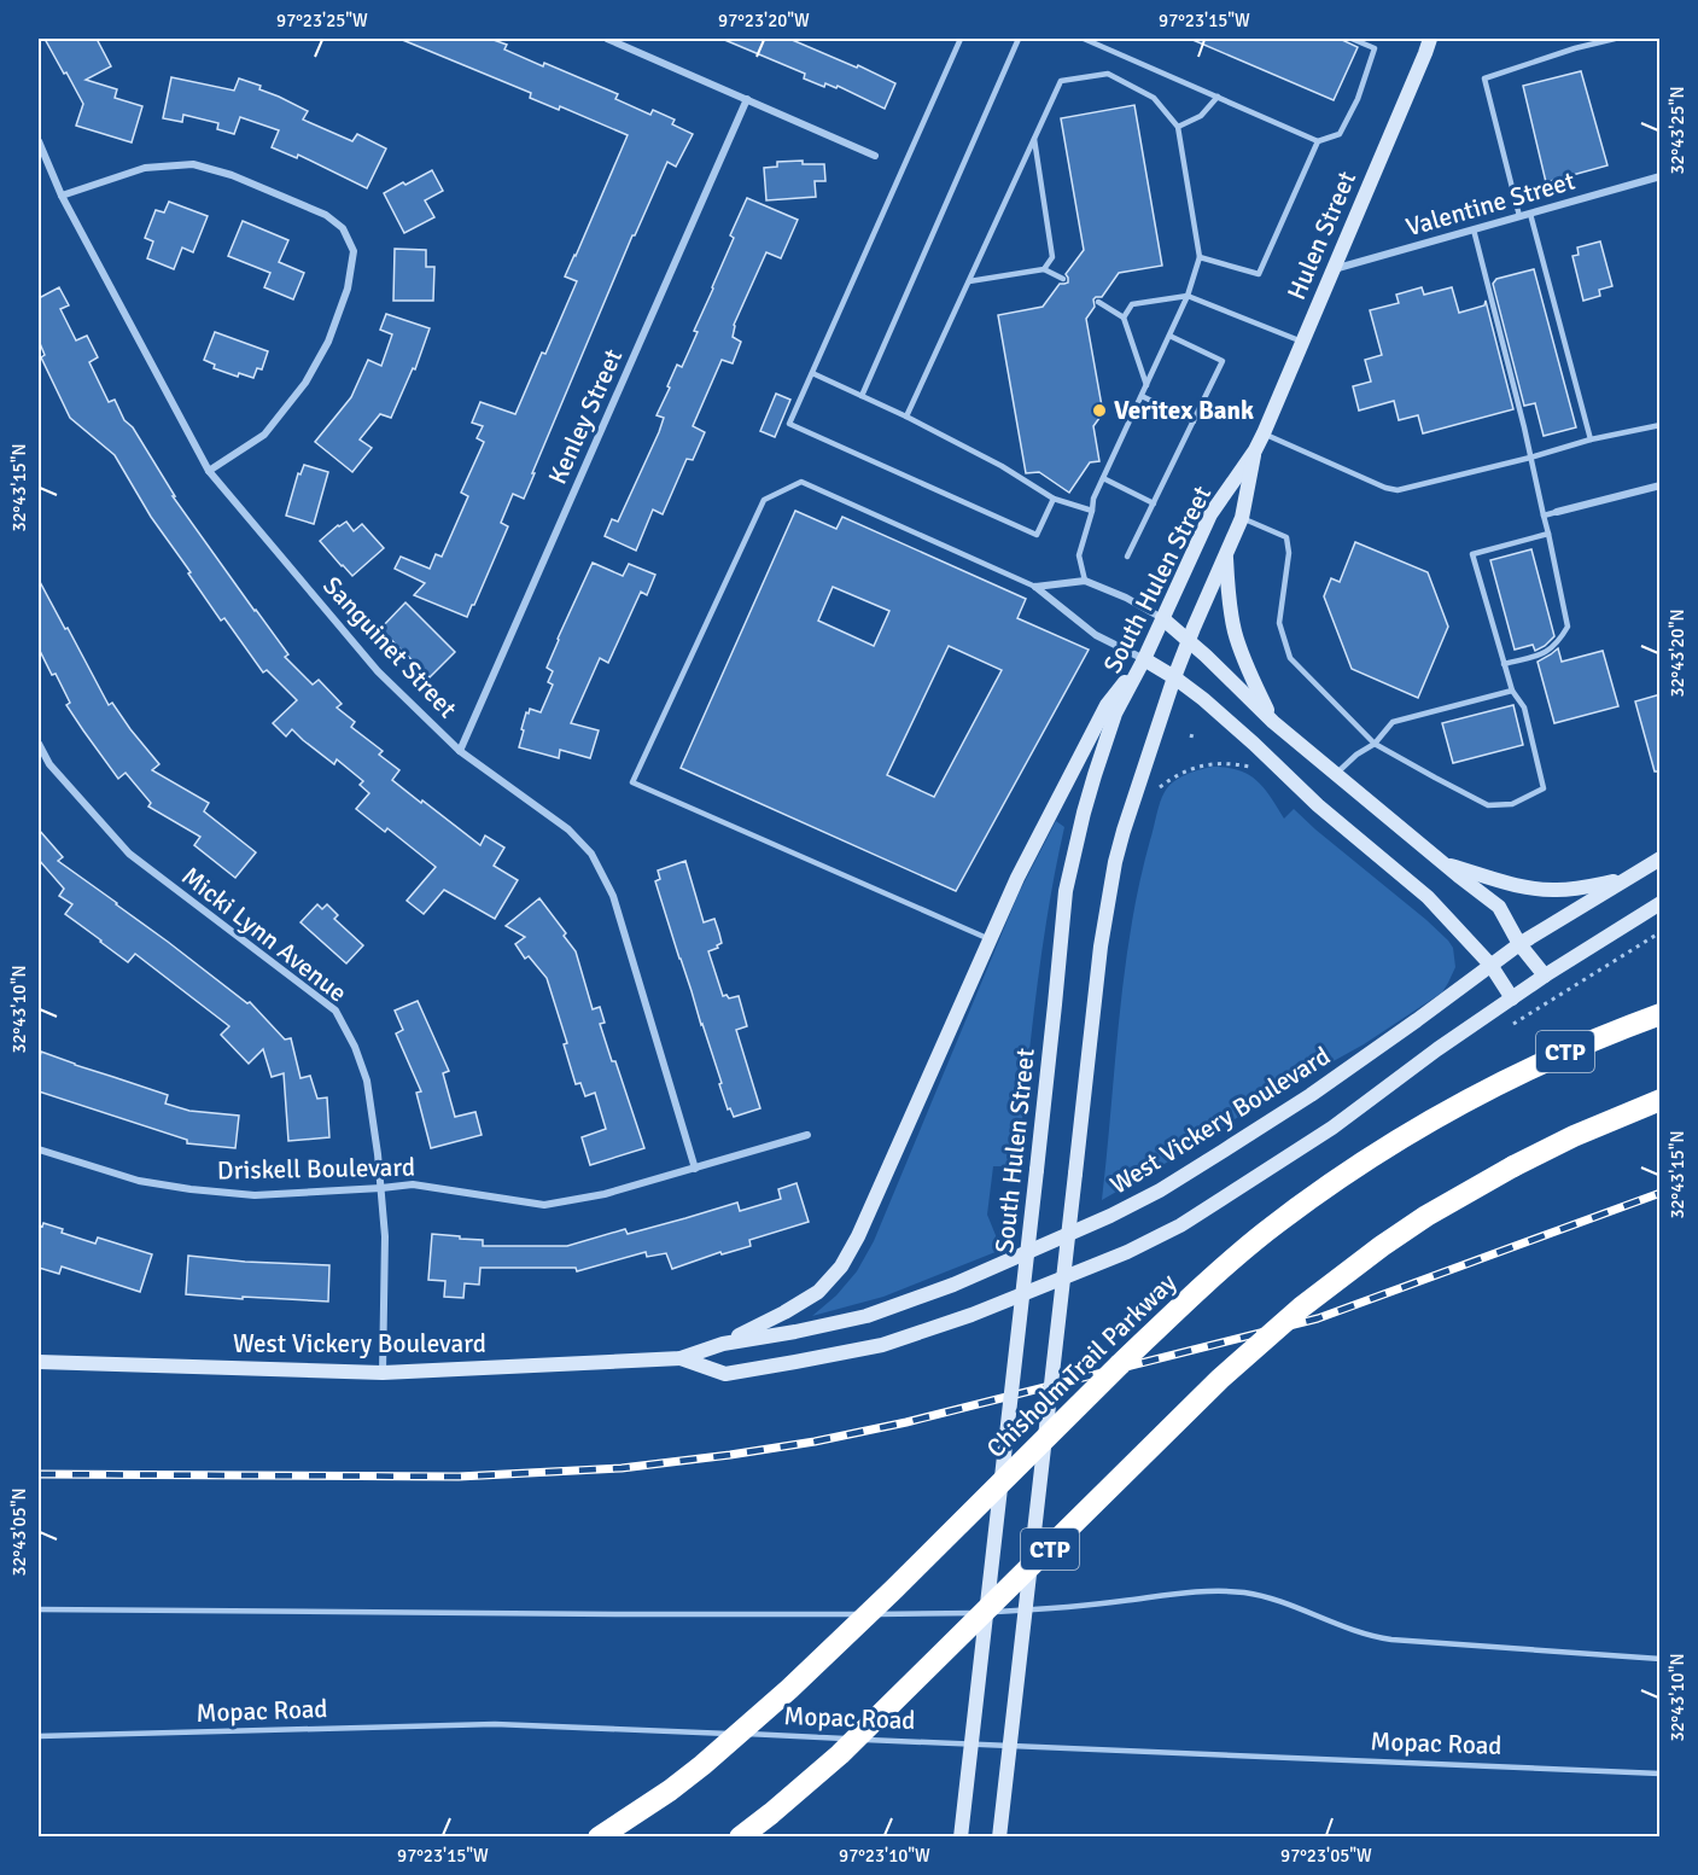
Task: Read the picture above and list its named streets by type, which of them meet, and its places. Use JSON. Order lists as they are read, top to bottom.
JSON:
{
  "streets": {
    "highway": ["CTP", "Chisholm Trail Parkway"],
    "main road": ["Hulen Street", "South Hulen Street", "West Vickery Boulevard"],
    "street": [
      "Valentine Street",
      "Kenley Street",
      "Sanguinet Street",
      "Micki Lynn Avenue",
      "Driskell Boulevard"
    ],
    "lane": ["Mopac Road"]
  },
  "crossings": [
    ["Valentine Street", "Hulen Street"],
    ["Hulen Street", "South Hulen Street"],
    ["Kenley Street", "Sanguinet Street"],
    ["Sanguinet Street", "Driskell Boulevard"],
    ["Micki Lynn Avenue", "West Vickery Boulevard"],
    ["Micki Lynn Avenue", "Driskell Boulevard"]
  ],
  "places": ["Veritex Bank"],
  "coordinates": [
    "97°23'25\"W",
    "97°23'20\"W",
    "97°23'15\"W",
    "32°43'25\"N",
    "32°43'15\"N",
    "32°43'20\"N",
    "32°43'10\"N",
    "32°43'05\"N",
    "97°23'10\"W",
    "97°23'05\"W"
  ]
}
